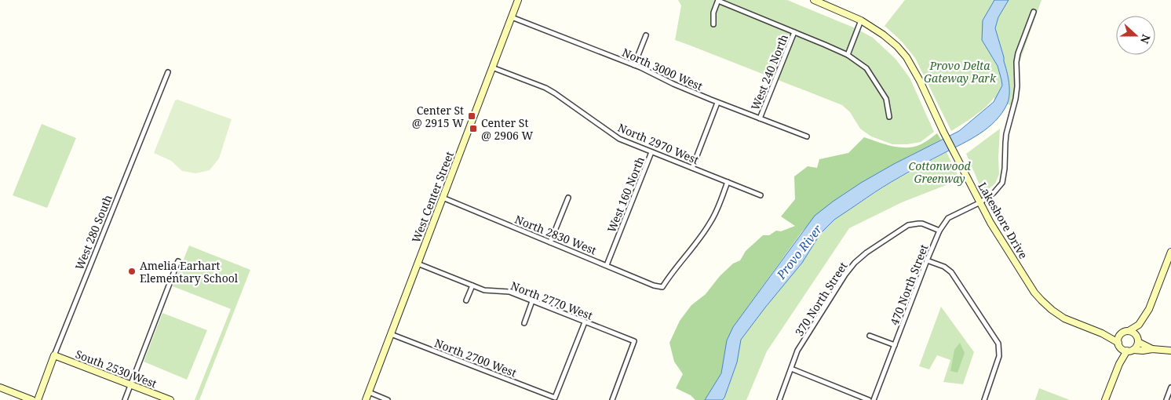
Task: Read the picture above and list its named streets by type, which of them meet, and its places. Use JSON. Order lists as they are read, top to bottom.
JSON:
{
  "streets": {
    "street": [
      "North 3000 West",
      "West 240 North",
      "North 2970 West",
      "West 160 North",
      "West Center Street",
      "Lakeshore Drive",
      "West 280 South",
      "North 2830 West",
      "470 North Street",
      "370 North Street",
      "North 2770 West",
      "North 2700 West",
      "South 2530 West"
    ]
  },
  "crossings": [
    ["North 3000 West", "West 240 North"],
    ["North 3000 West", "West Center Street"],
    ["North 2970 West", "West 160 North"],
    ["North 2970 West", "West Center Street"],
    ["North 2970 West", "North 2830 West"],
    ["West 160 North", "North 2830 West"],
    ["West Center Street", "North 2830 West"],
    ["West Center Street", "North 2770 West"],
    ["West Center Street", "North 2700 West"],
    ["Lakeshore Drive", "470 North Street"],
    ["West 280 South", "South 2530 West"],
    ["470 North Street", "370 North Street"],
    ["North 2770 West", "North 2700 West"]
  ],
  "water": ["Provo River"],
  "parks": ["Provo Delta Gateway Park", "Cottonwood Greenway"],
  "places": {
    "transit": ["Center St @ 2915 W", "Center St @ 2906 W"],
    "other": ["Amelia Earhart Elementary School"]
  },
  "north": "right"
}
